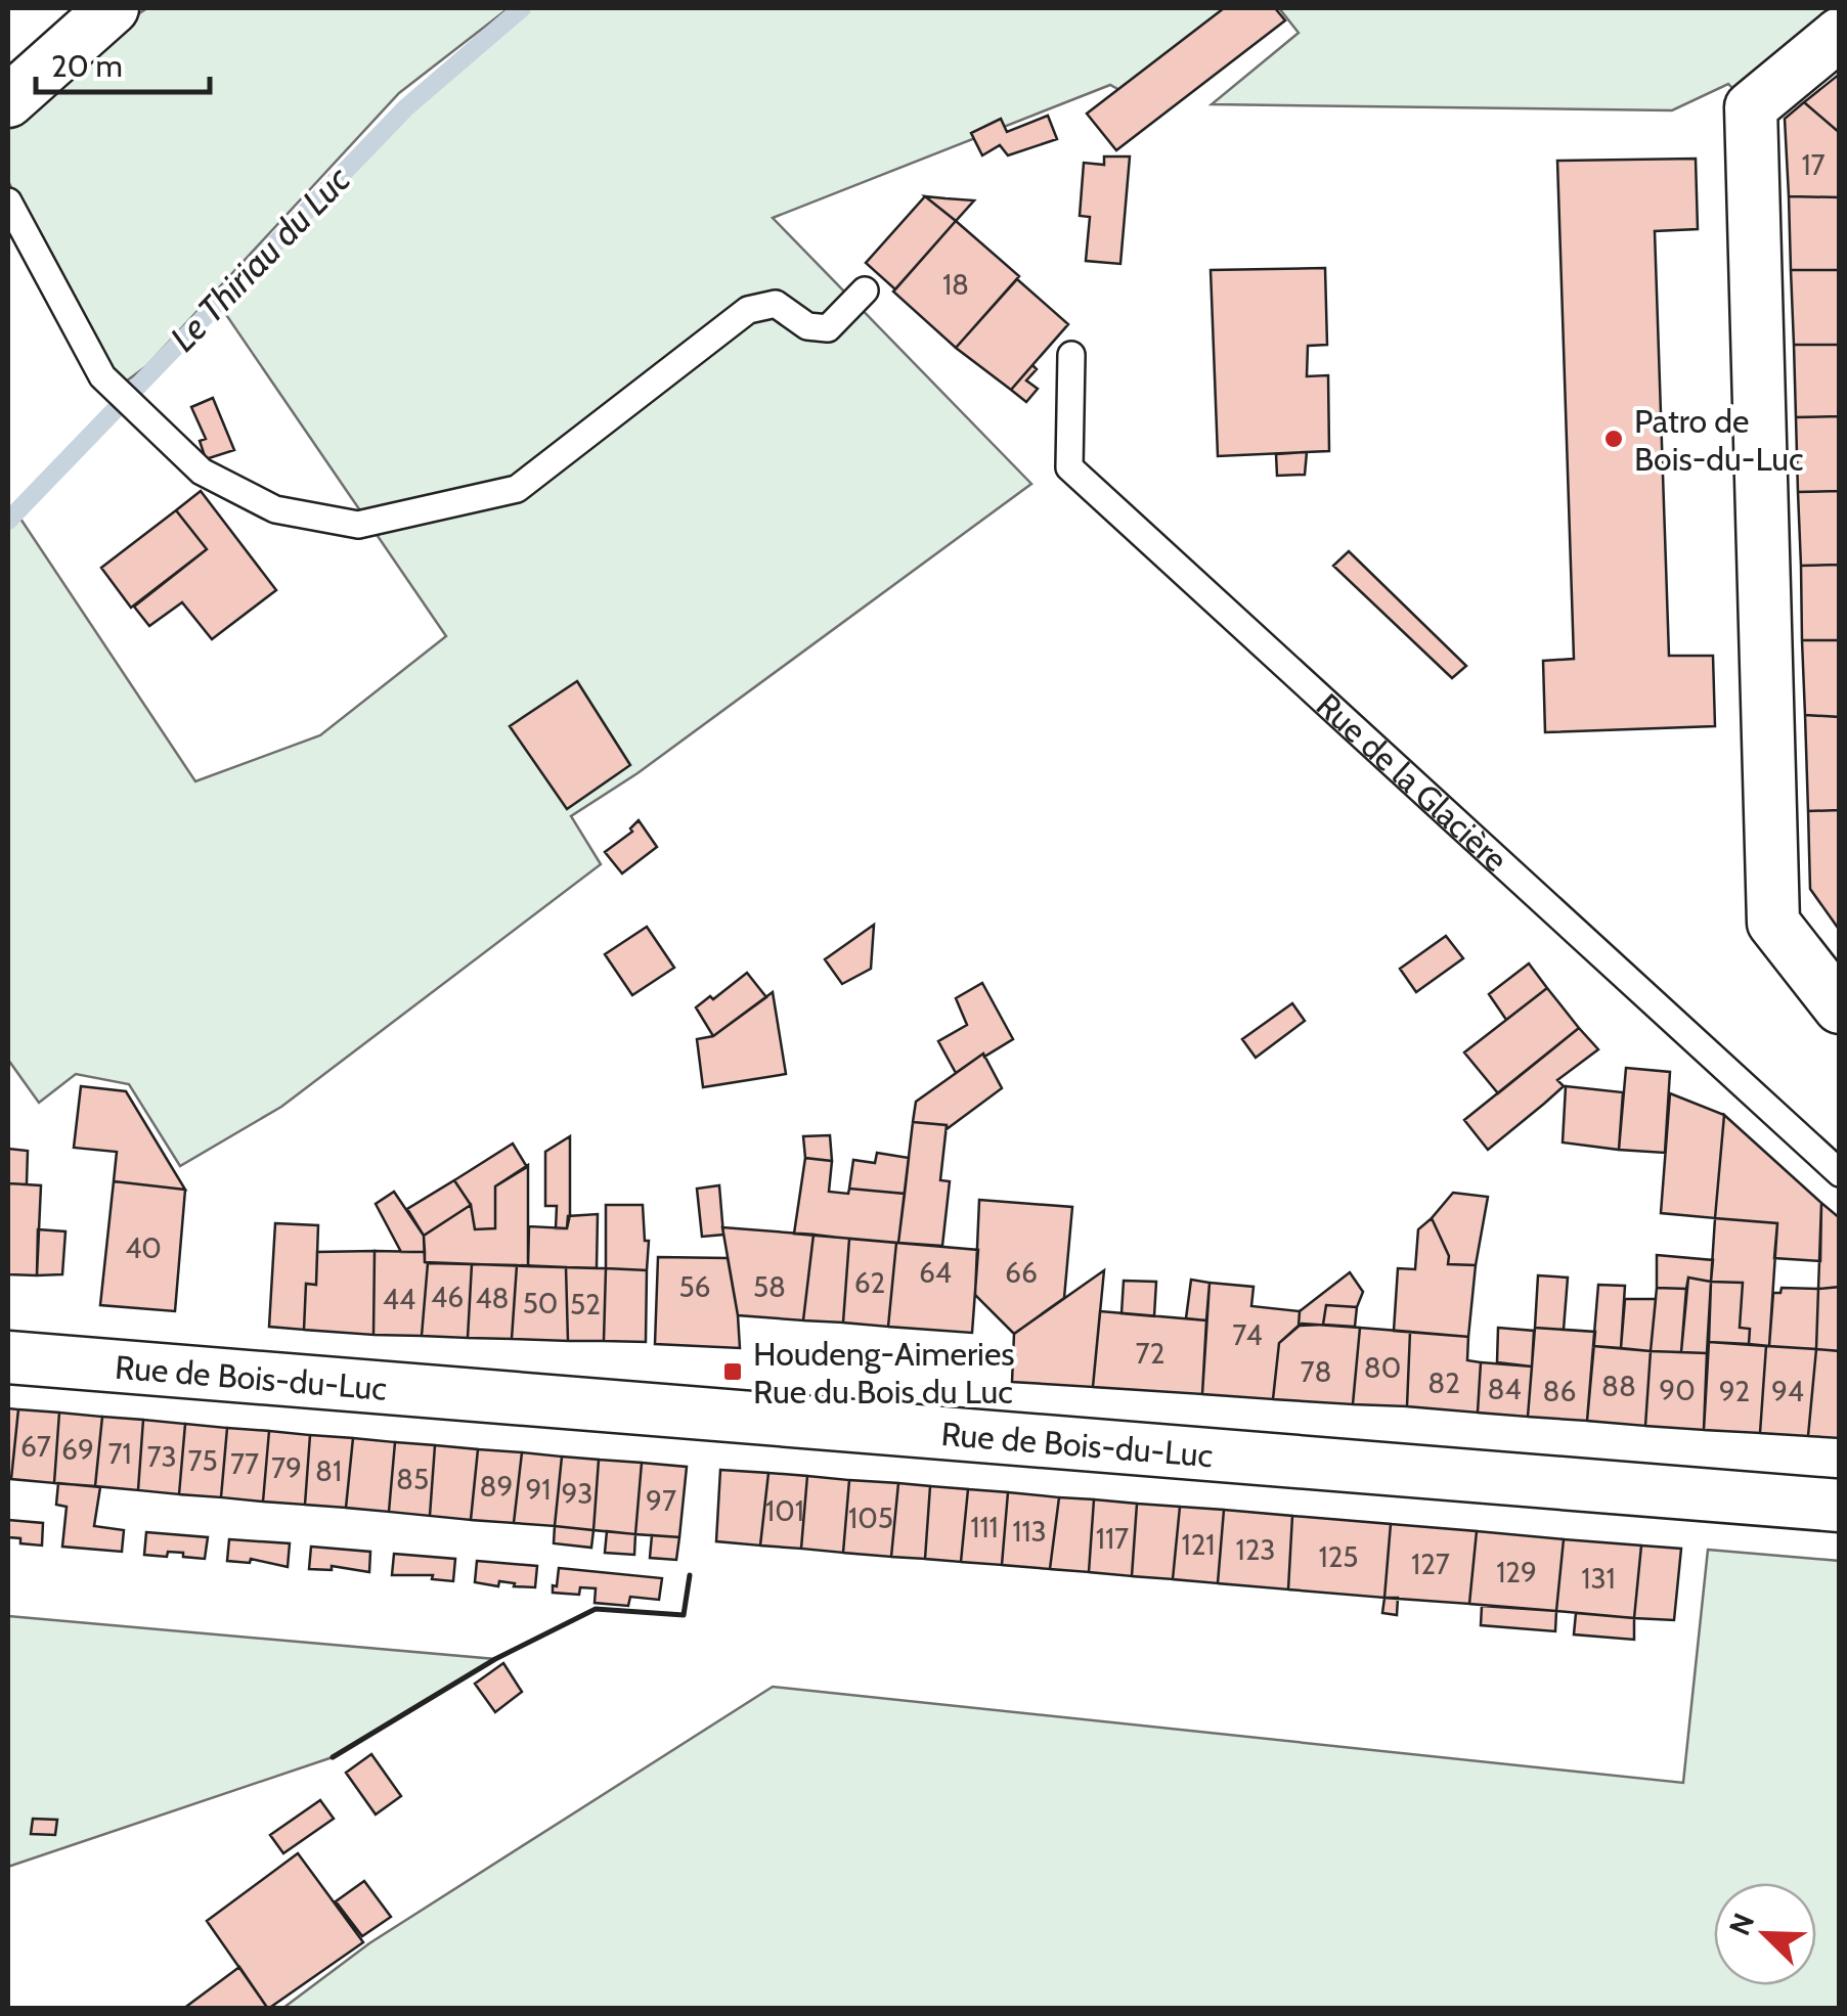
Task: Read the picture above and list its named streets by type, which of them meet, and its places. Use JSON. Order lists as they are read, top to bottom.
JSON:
{
  "streets": {
    "street": ["Rue de Bois-du-Luc"],
    "lane": ["Rue de la Glacière"]
  },
  "water": ["Le Thiriau du Luc"],
  "places": {
    "other": ["Patro de Bois-du-Luc"],
    "transit": ["Houdeng-Aimeries Rue du Bois du Luc"]
  },
  "house_numbers": [
    "17",
    "18",
    "40",
    "64",
    "66",
    "62",
    "56",
    "58",
    "46",
    "48",
    "44",
    "50",
    "52",
    "74",
    "72",
    "80",
    "78",
    "82",
    "88",
    "84",
    "90",
    "86",
    "92",
    "94",
    "67",
    "69",
    "71",
    "73",
    "75",
    "77",
    "79",
    "81",
    "85",
    "89",
    "91",
    "93",
    "97",
    "101",
    "105",
    "111",
    "113",
    "117",
    "121",
    "123",
    "125",
    "127",
    "129",
    "131"
  ],
  "scale_bar": "20 m",
  "north": "top left"
}
